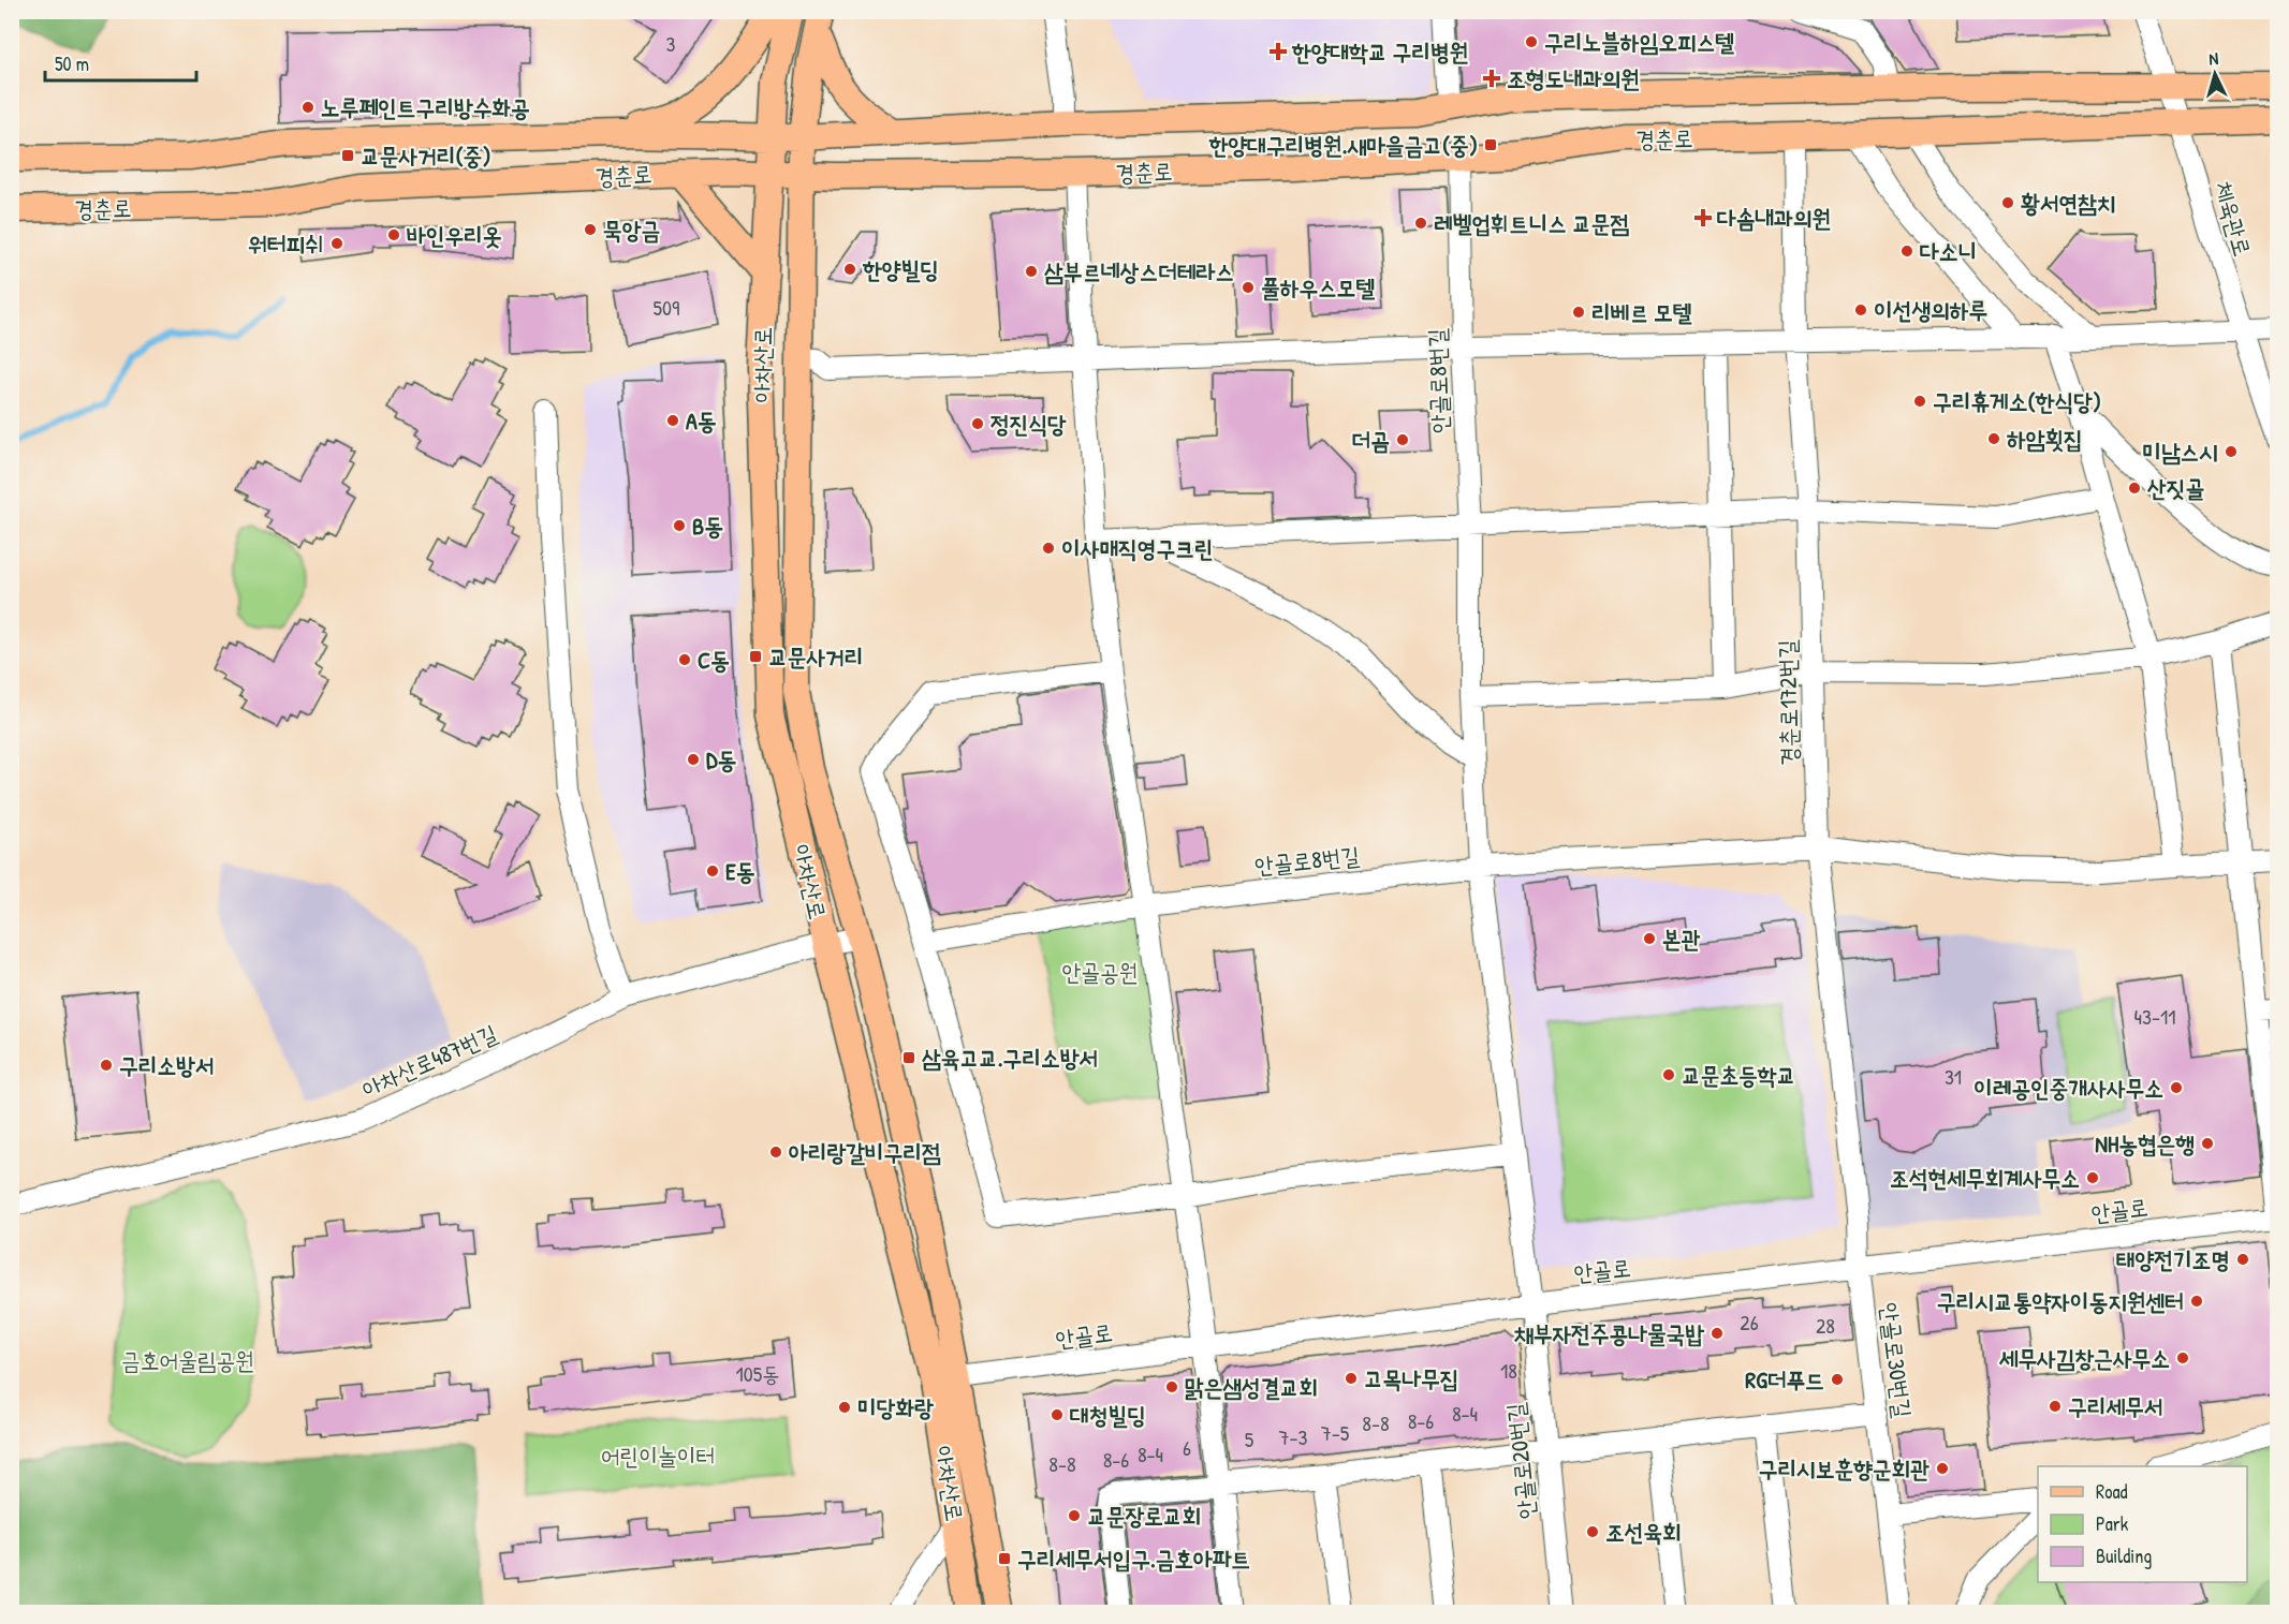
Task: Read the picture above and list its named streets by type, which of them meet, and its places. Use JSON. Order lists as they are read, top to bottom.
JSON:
{
  "streets": {
    "main road": ["경춘로", "아차산로"],
    "street": [
      "체육관로",
      "안골로8번길",
      "경춘로172번길",
      "아차산로487번길",
      "안골로",
      "안골로30번길",
      "안골로20번길"
    ]
  },
  "crossings": [
    ["경춘로", "체육관로"],
    ["경춘로", "아차산로"],
    ["경춘로", "안골로8번길"],
    ["경춘로", "경춘로172번길"],
    ["아차산로", "아차산로487번길"],
    ["아차산로", "안골로"],
    ["안골로8번길", "안골로20번길"],
    ["경춘로172번길", "안골로"],
    ["경춘로172번길", "안골로30번길"],
    ["안골로", "안골로30번길"],
    ["안골로", "안골로20번길"]
  ],
  "parks": ["안골공원", "금호어울림공원", "어린이놀이터"],
  "places": {
    "other": [
      "구리노블하임오피스텔",
      "노루페인트구리방수화공",
      "황서연참치",
      "레벨업휘트니스 교문점",
      "묵앙금",
      "바인우리옷",
      "워터피쉬",
      "다소니",
      "한양빌딩",
      "삼부르네상스더테라스",
      "풀하우스모텔",
      "이선생의하루",
      "리베르 모텔",
      "구리휴게소(한식당)",
      "A동",
      "정진식당",
      "하암횟집",
      "더곰",
      "미남스시",
      "산짓골",
      "B동",
      "이사매직영구크린",
      "C동",
      "D동",
      "E동",
      "본관",
      "구리소방서",
      "교문초등학교",
      "이레공인중개사사무소",
      "NH농협은행",
      "아리랑갈비구리점",
      "조석현세무회계사무소",
      "태양전기조명",
      "구리시교통약자이동지원센터",
      "채부자전주콩나물국밥",
      "세무사김창근사무소",
      "고목나무집",
      "RG더푸드",
      "맑은샘성결교회",
      "구리세무서",
      "미당화랑",
      "대청빌딩",
      "구리시보훈향군회관",
      "교문장로교회",
      "조선육회"
    ],
    "health": ["한양대학교 구리병원", "조형도내과의원", "다솜내과의원"],
    "transit": [
      "한양대구리병원.새마을금고(중)",
      "교문사거리(중)",
      "교문사거리",
      "삼육고교.구리소방서",
      "구리세무서입구.금호아파트"
    ]
  },
  "house_numbers": [
    "3",
    "509",
    "43-11",
    "31",
    "26",
    "28",
    "18",
    "105동",
    "8-4",
    "8-6",
    "8-8",
    "7-5",
    "7-3",
    "5",
    "6",
    "8-4",
    "8-6",
    "8-8"
  ],
  "legend": ["Road", "Park", "Building"],
  "scale_bar": "50 m",
  "north": "top"
}
